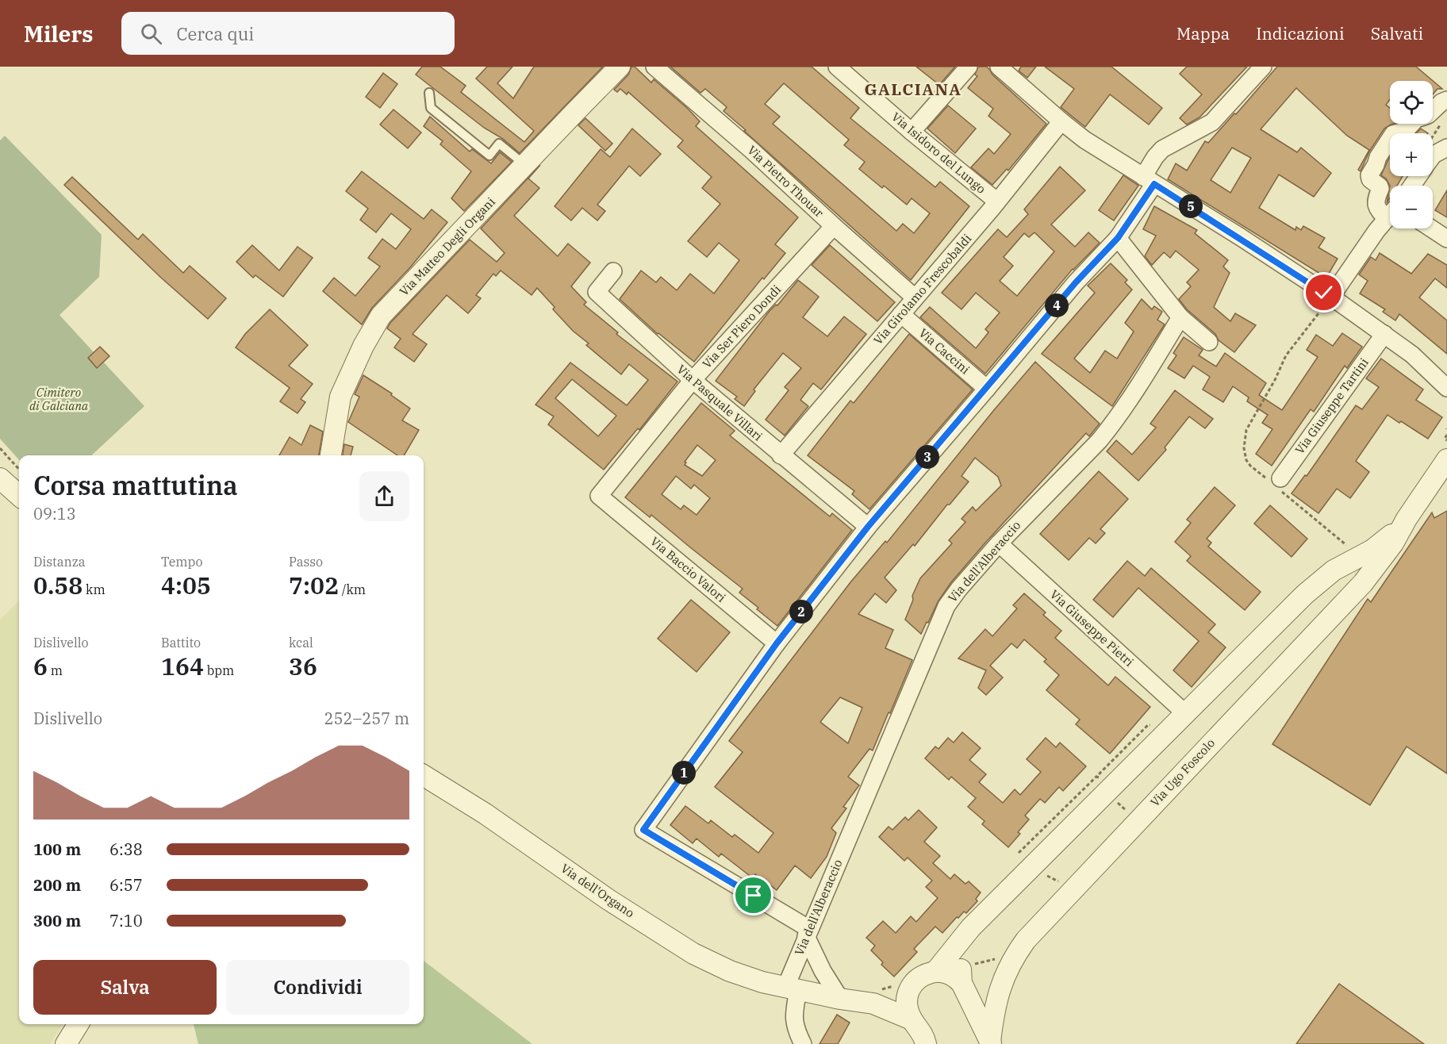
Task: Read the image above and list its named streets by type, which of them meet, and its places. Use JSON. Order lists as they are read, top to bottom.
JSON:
{
  "streets": {
    "street": [
      "Via Isidoro del Lungo",
      "Via Pietro Thouar",
      "Via Matteo Degli Organi",
      "Via Girolamo Frescobaldi",
      "Via Ser Piero Dondi",
      "Via Caccini",
      "Via Pasquale Villari",
      "Via Giuseppe Tartini",
      "Via dell'Alberaccio",
      "Via Baccio Valori",
      "Via Giuseppe Pietri",
      "Via Ugo Foscolo",
      "Via dell'Organo"
    ]
  },
  "crossings": [
    ["Via Isidoro del Lungo", "Via Girolamo Frescobaldi"],
    ["Via Pietro Thouar", "Via Girolamo Frescobaldi"],
    ["Via Pietro Thouar", "Via Ser Piero Dondi"],
    ["Via Girolamo Frescobaldi", "Via Caccini"],
    ["Via Girolamo Frescobaldi", "Via Pasquale Villari"],
    ["Via Ser Piero Dondi", "Via Pasquale Villari"],
    ["Via Ser Piero Dondi", "Via Baccio Valori"],
    ["Via dell'Alberaccio", "Via Giuseppe Pietri"],
    ["Via dell'Alberaccio", "Via dell'Organo"],
    ["Via Giuseppe Pietri", "Via Ugo Foscolo"]
  ],
  "districts": ["GALCIANA"],
  "parks": ["Cimitero di Galciana"],
  "page": {
    "header": "Milers",
    "search": "Cerca qui",
    "nav": ["Mappa", "Indicazioni", "Salvati"],
    "map_buttons": ["+", "−"],
    "pins": [
      "5",
      "4",
      "3",
      "2",
      "1"
    ],
    "heading": ["Corsa mattutina", "09:13"],
    "stats": [
      ["Distanza", "0.58 km"],
      ["Tempo", "4:05"],
      ["Passo", "7:02 /km"],
      ["Dislivello", "6 m"],
      ["Battito", "164 bpm"],
      ["kcal", "36"]
    ],
    "chart": ["Dislivello", "252–257 m"],
    "list": [
      {
        "name": "100 m",
        "note": "6:38"
      },
      {
        "name": "200 m",
        "note": "6:57"
      },
      {
        "name": "300 m",
        "note": "7:10"
      }
    ],
    "buttons": ["Salva", "Condividi"]
  }
}
